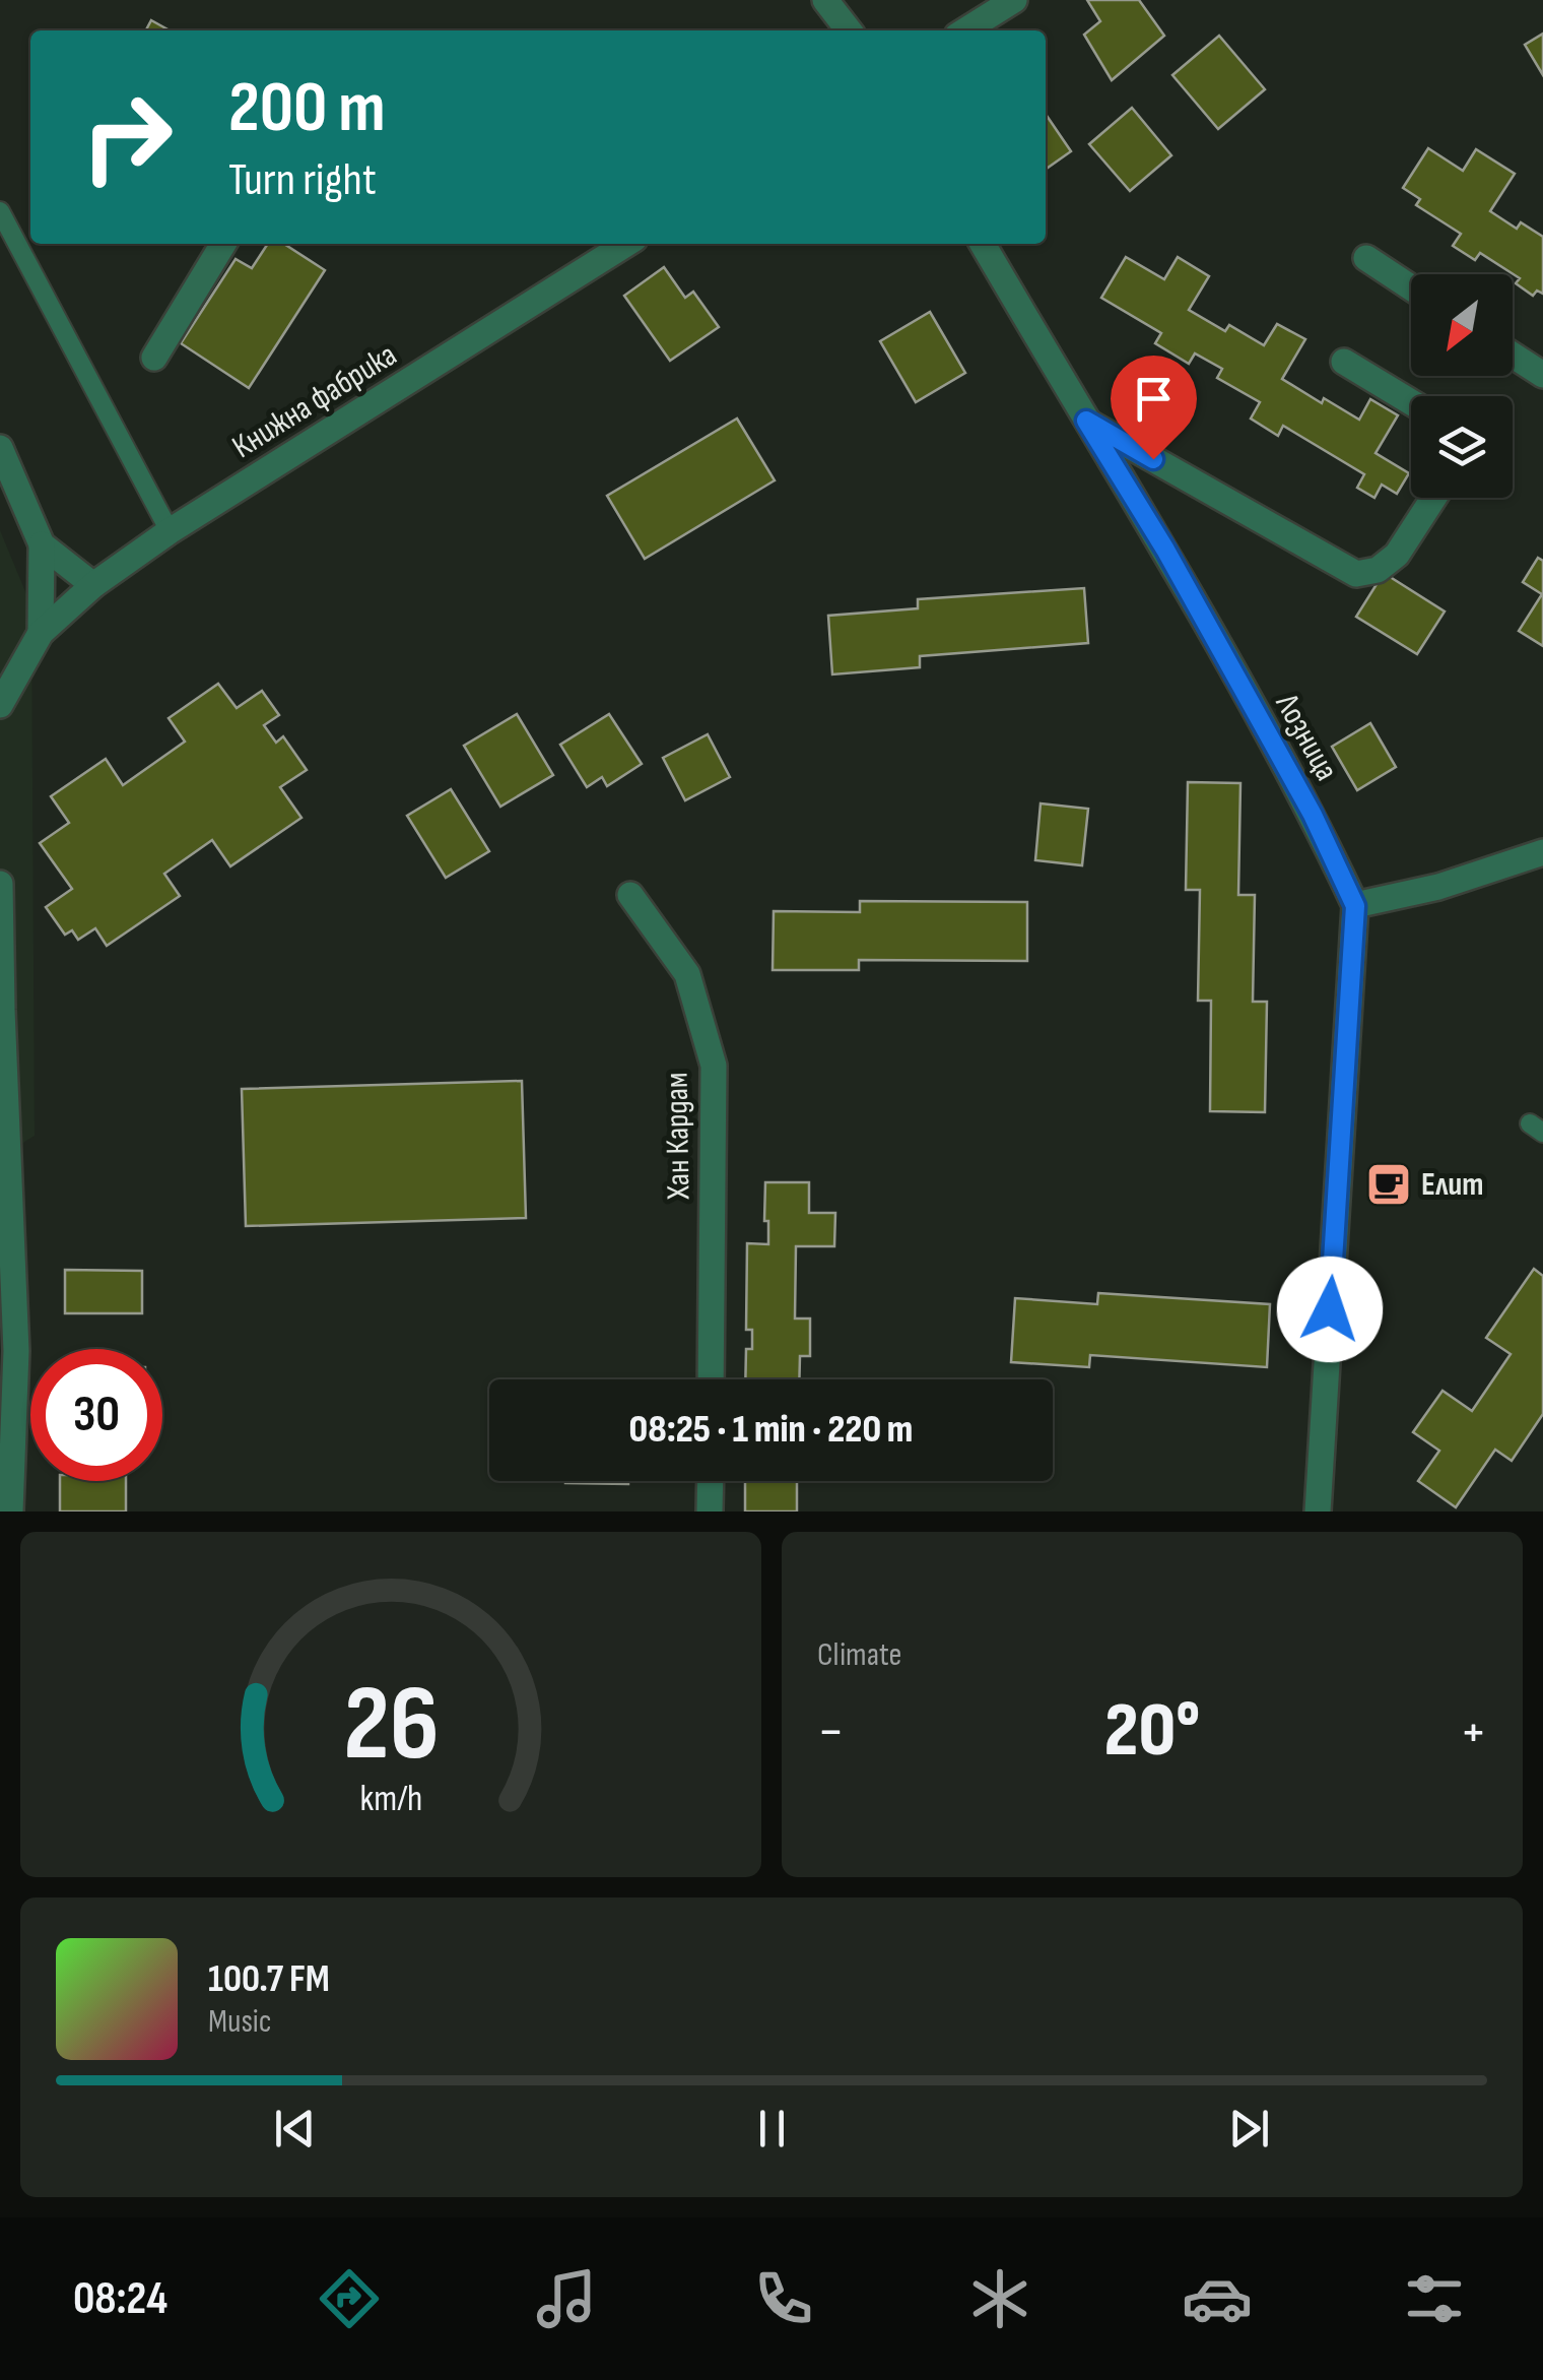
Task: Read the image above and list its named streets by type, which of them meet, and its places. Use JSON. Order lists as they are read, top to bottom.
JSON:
{
  "streets": {
    "street": ["Книжна фабрика", "Лозница", "Хан Кардам"]
  },
  "places": {
    "cafe": ["Елит"]
  },
  "north": "bottom left",
  "page": {
    "turn": ["200 m", "Turn right"],
    "limit": "30",
    "trip": "08:25 · 1 min · 220 m",
    "tile": "Climate",
    "heat": ["−", "20°", "+"],
    "song": ["100.7 FM", "Music"],
    "tabs": "08:24",
    "gauge": ["26", "km/h"]
  }
}
